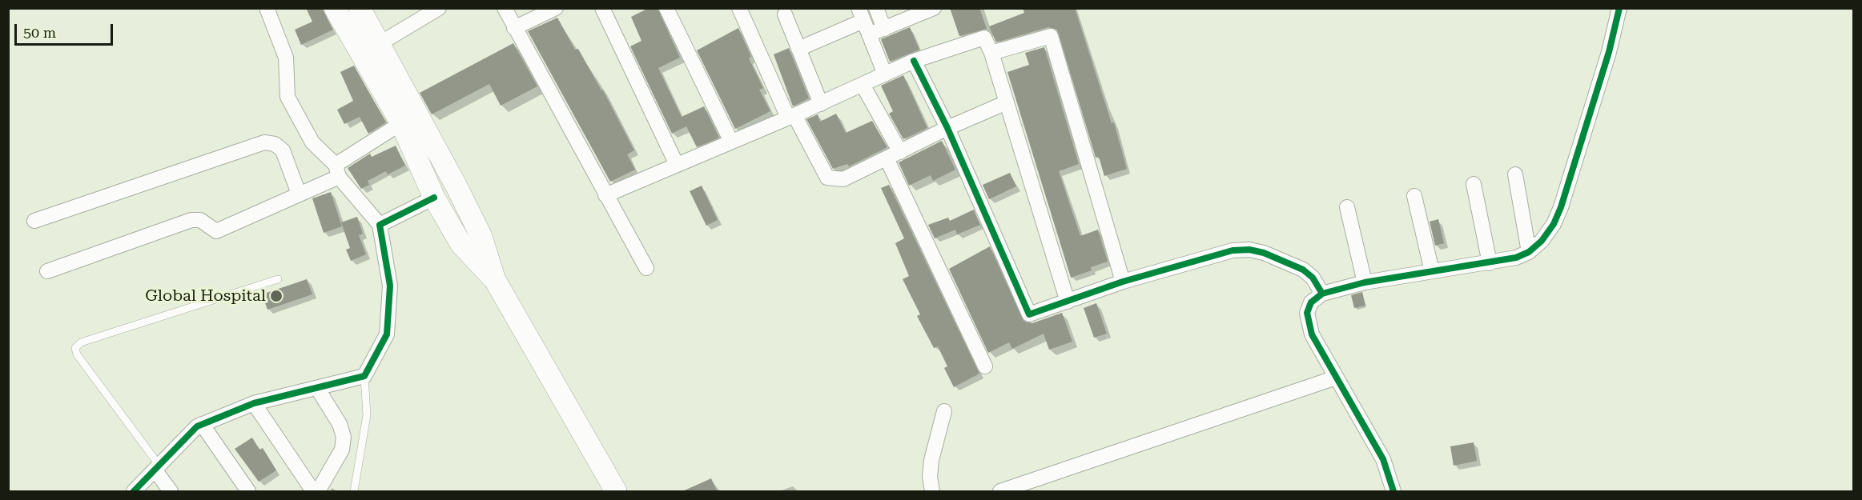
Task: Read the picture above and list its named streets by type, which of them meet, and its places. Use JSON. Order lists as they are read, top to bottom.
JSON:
{
  "places": ["Global Hospital"],
  "scale_bar": "50 m"
}
